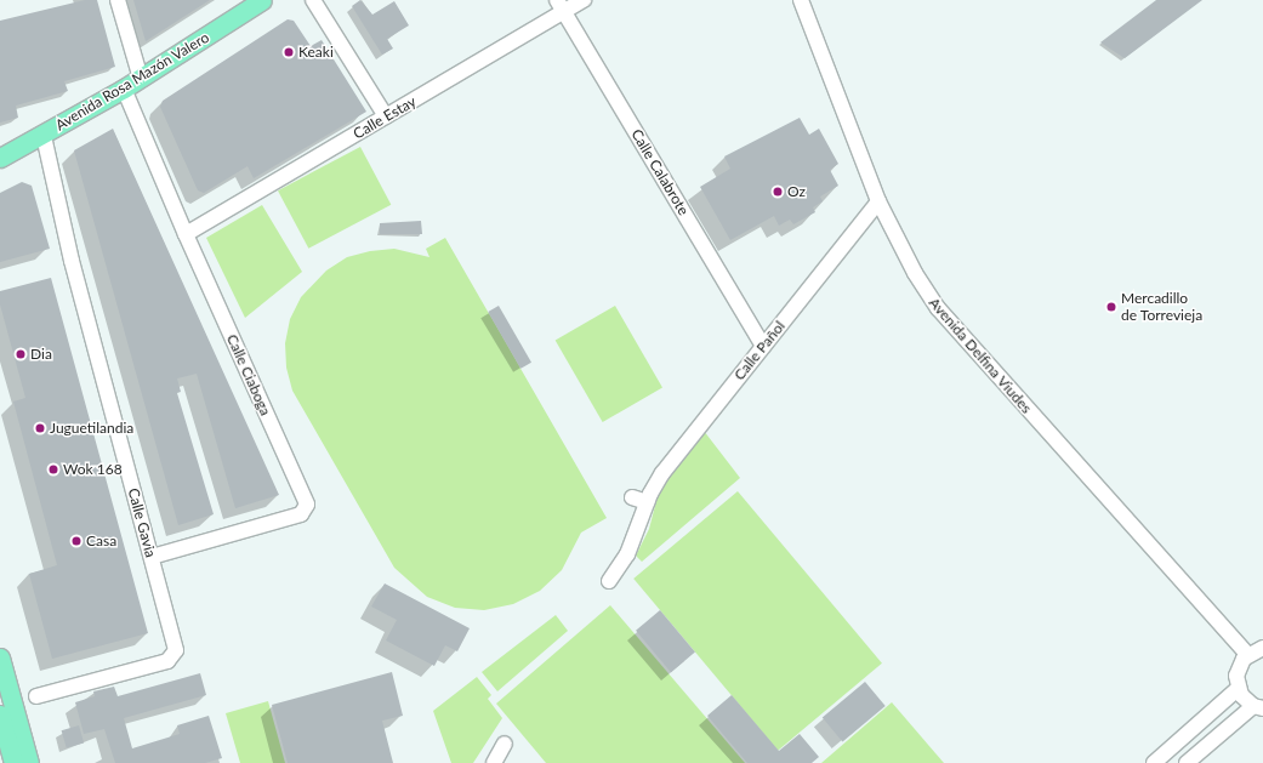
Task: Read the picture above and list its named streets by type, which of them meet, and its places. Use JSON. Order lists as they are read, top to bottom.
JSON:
{
  "streets": {
    "main road": ["Avenida Rosa Mazón Valero"],
    "street": [
      "Calle Estay",
      "Calle Calabrote",
      "Calle Pañol",
      "Avenida Delfina Viudes",
      "Calle Ciaboga",
      "Calle Gavia"
    ]
  },
  "crossings": [
    ["Avenida Rosa Mazón Valero", "Calle Ciaboga"],
    ["Avenida Rosa Mazón Valero", "Calle Gavia"],
    ["Calle Estay", "Calle Calabrote"],
    ["Calle Estay", "Calle Ciaboga"],
    ["Calle Calabrote", "Calle Pañol"],
    ["Calle Pañol", "Avenida Delfina Viudes"],
    ["Calle Ciaboga", "Calle Gavia"]
  ],
  "places": [
    "Keaki",
    "Oz",
    "Mercadillo de Torrevieja",
    "Dia",
    "Juguetilandia",
    "Wok 168",
    "Casa"
  ]
}
